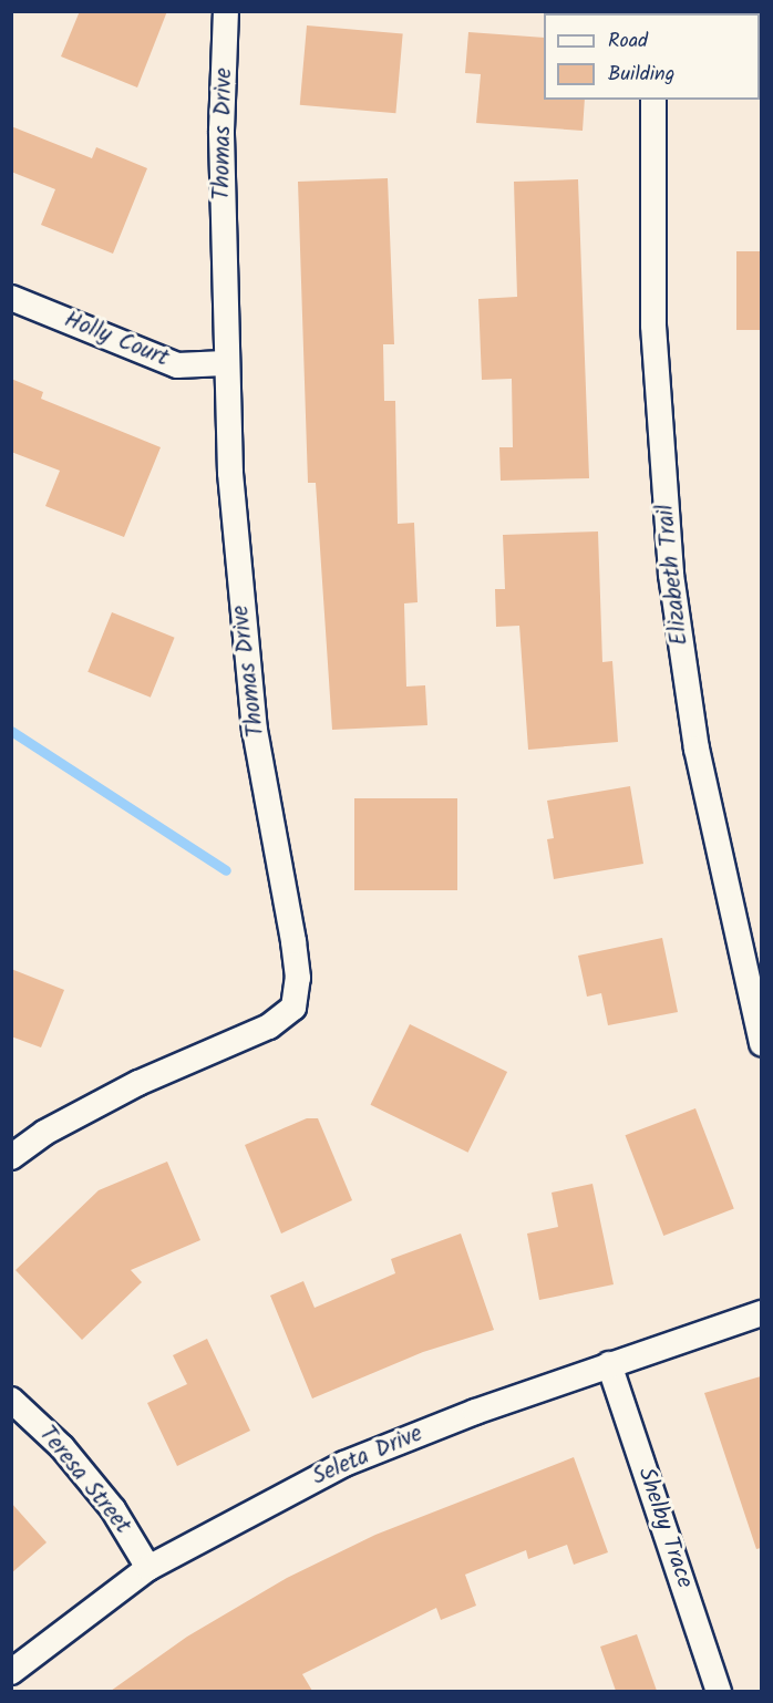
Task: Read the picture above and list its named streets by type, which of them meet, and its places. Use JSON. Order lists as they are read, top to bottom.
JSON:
{
  "streets": {
    "street": [
      "Thomas Drive",
      "Holly Court",
      "Elizabeth Trail",
      "Seleta Drive",
      "Teresa Street",
      "Shelby Trace"
    ]
  },
  "crossings": [
    ["Thomas Drive", "Holly Court"],
    ["Seleta Drive", "Teresa Street"],
    ["Seleta Drive", "Shelby Trace"]
  ],
  "legend": ["Road", "Building"]
}
